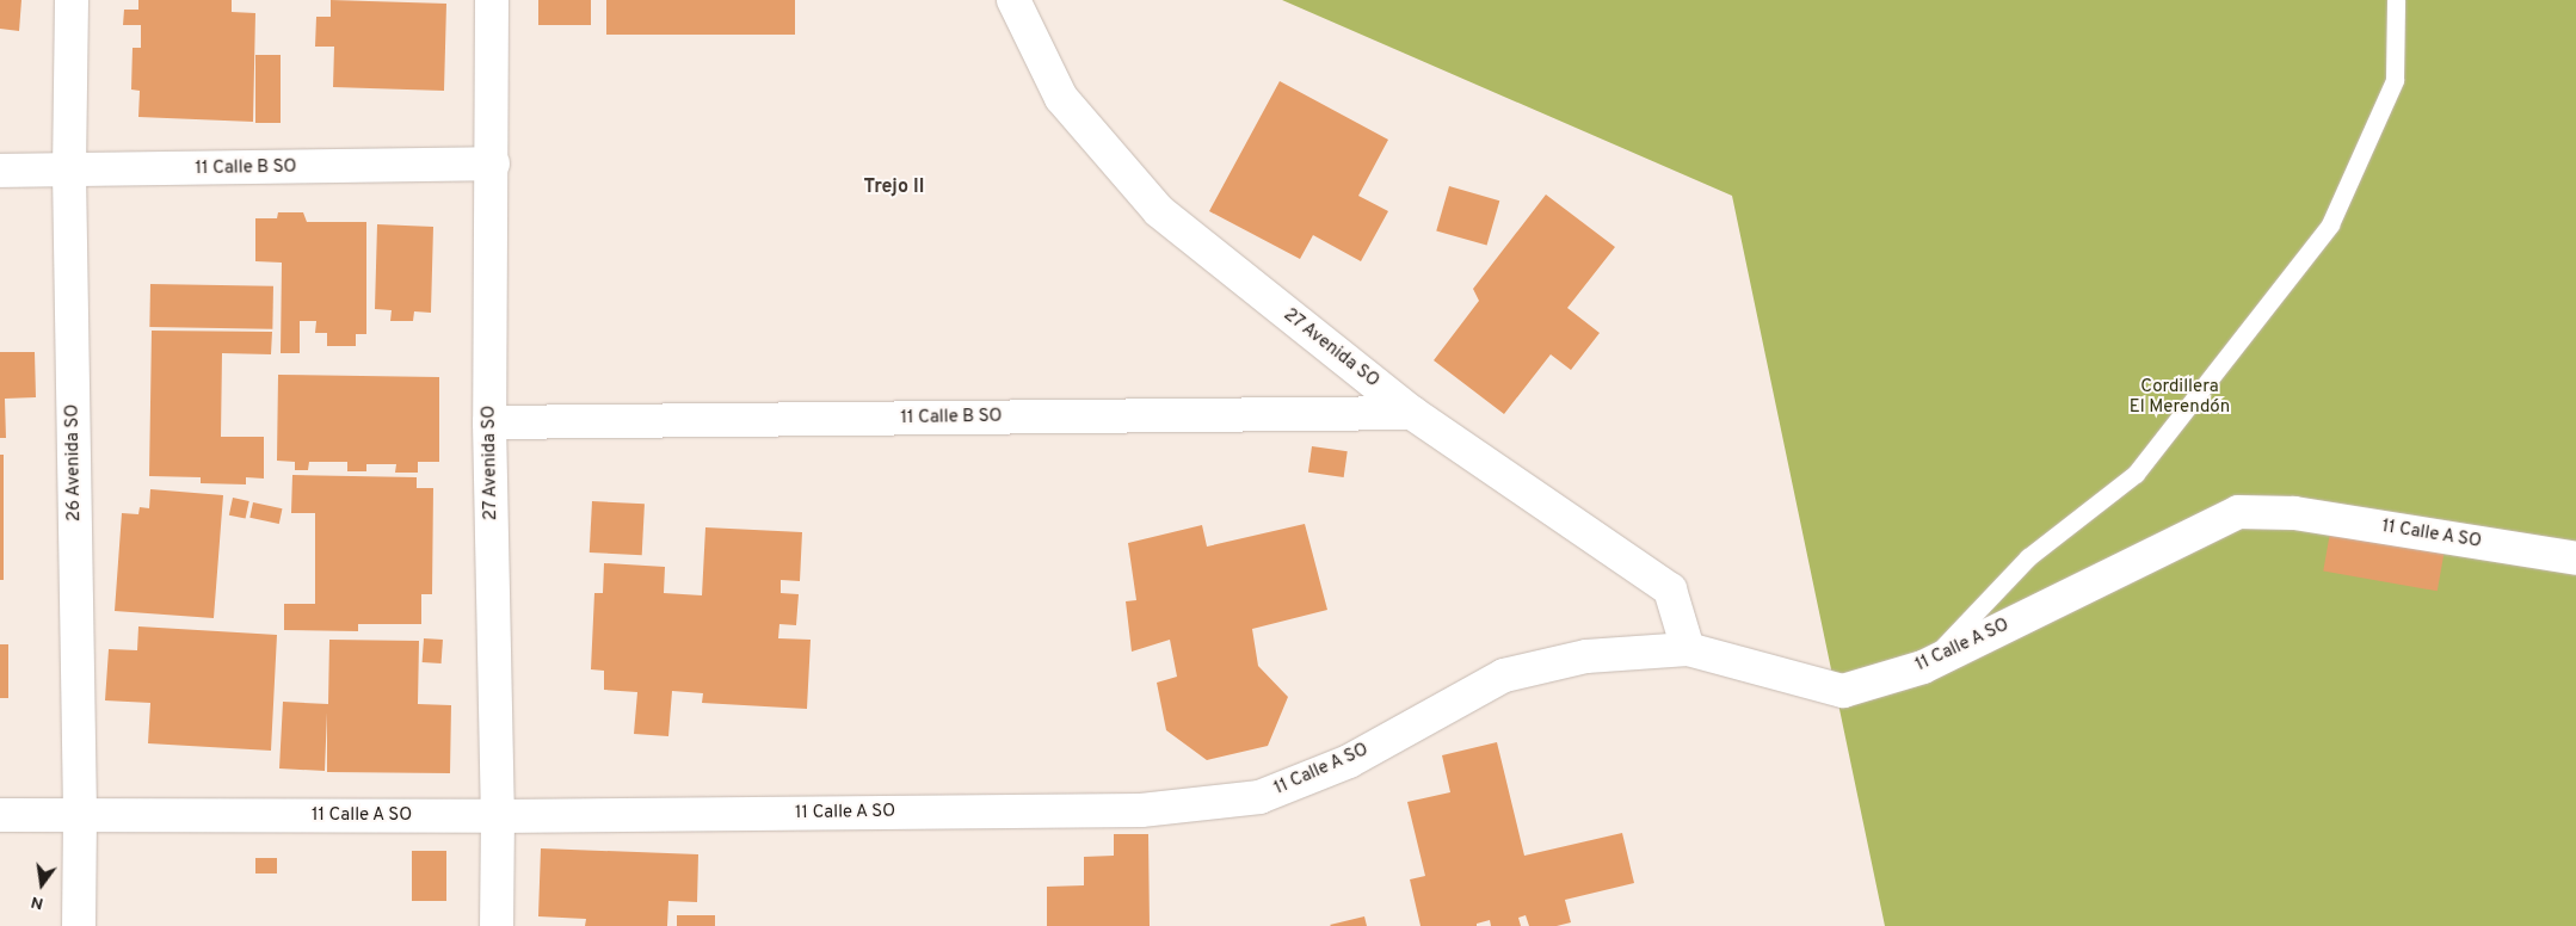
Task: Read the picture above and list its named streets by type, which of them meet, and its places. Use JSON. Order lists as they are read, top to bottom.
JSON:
{
  "streets": {
    "street": [
      "11 Calle B SO",
      "27 Avenida SO",
      "26 Avenida SO",
      "11 Calle A SO"
    ]
  },
  "crossings": [
    ["11 Calle B SO", "27 Avenida SO"],
    ["11 Calle B SO", "26 Avenida SO"],
    ["27 Avenida SO", "11 Calle A SO"],
    ["26 Avenida SO", "11 Calle A SO"]
  ],
  "districts": ["Trejo II"],
  "parks": ["Cordillera El Merendón"],
  "north": "bottom"
}
